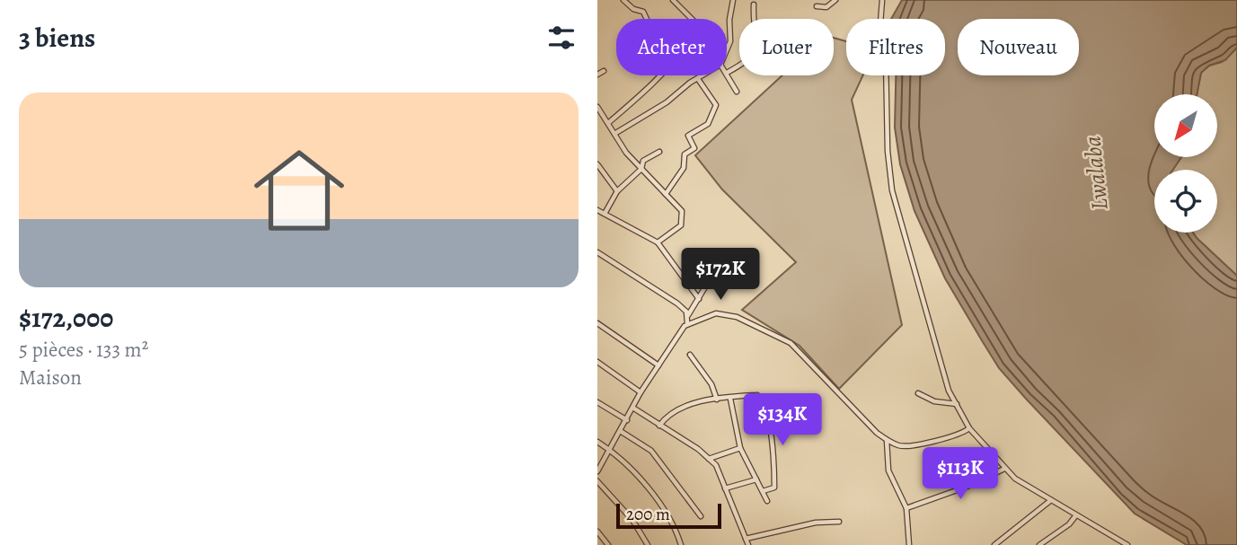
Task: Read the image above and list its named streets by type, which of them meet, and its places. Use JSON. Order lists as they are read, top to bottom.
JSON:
{
  "water": ["Lwalaba"],
  "scale_bar": "200 m",
  "north": "bottom left",
  "page": {
    "heading": "3 biens",
    "chip": [
      "Acheter",
      "Louer",
      "Filtres",
      "Nouveau"
    ],
    "list": [
      {
        "name": "$172,000",
        "note": "5 pièces · 133 m² · Maison"
      }
    ],
    "price": ["$172K", "$134K", "$113K"],
    "scale": "200 m"
  }
}
